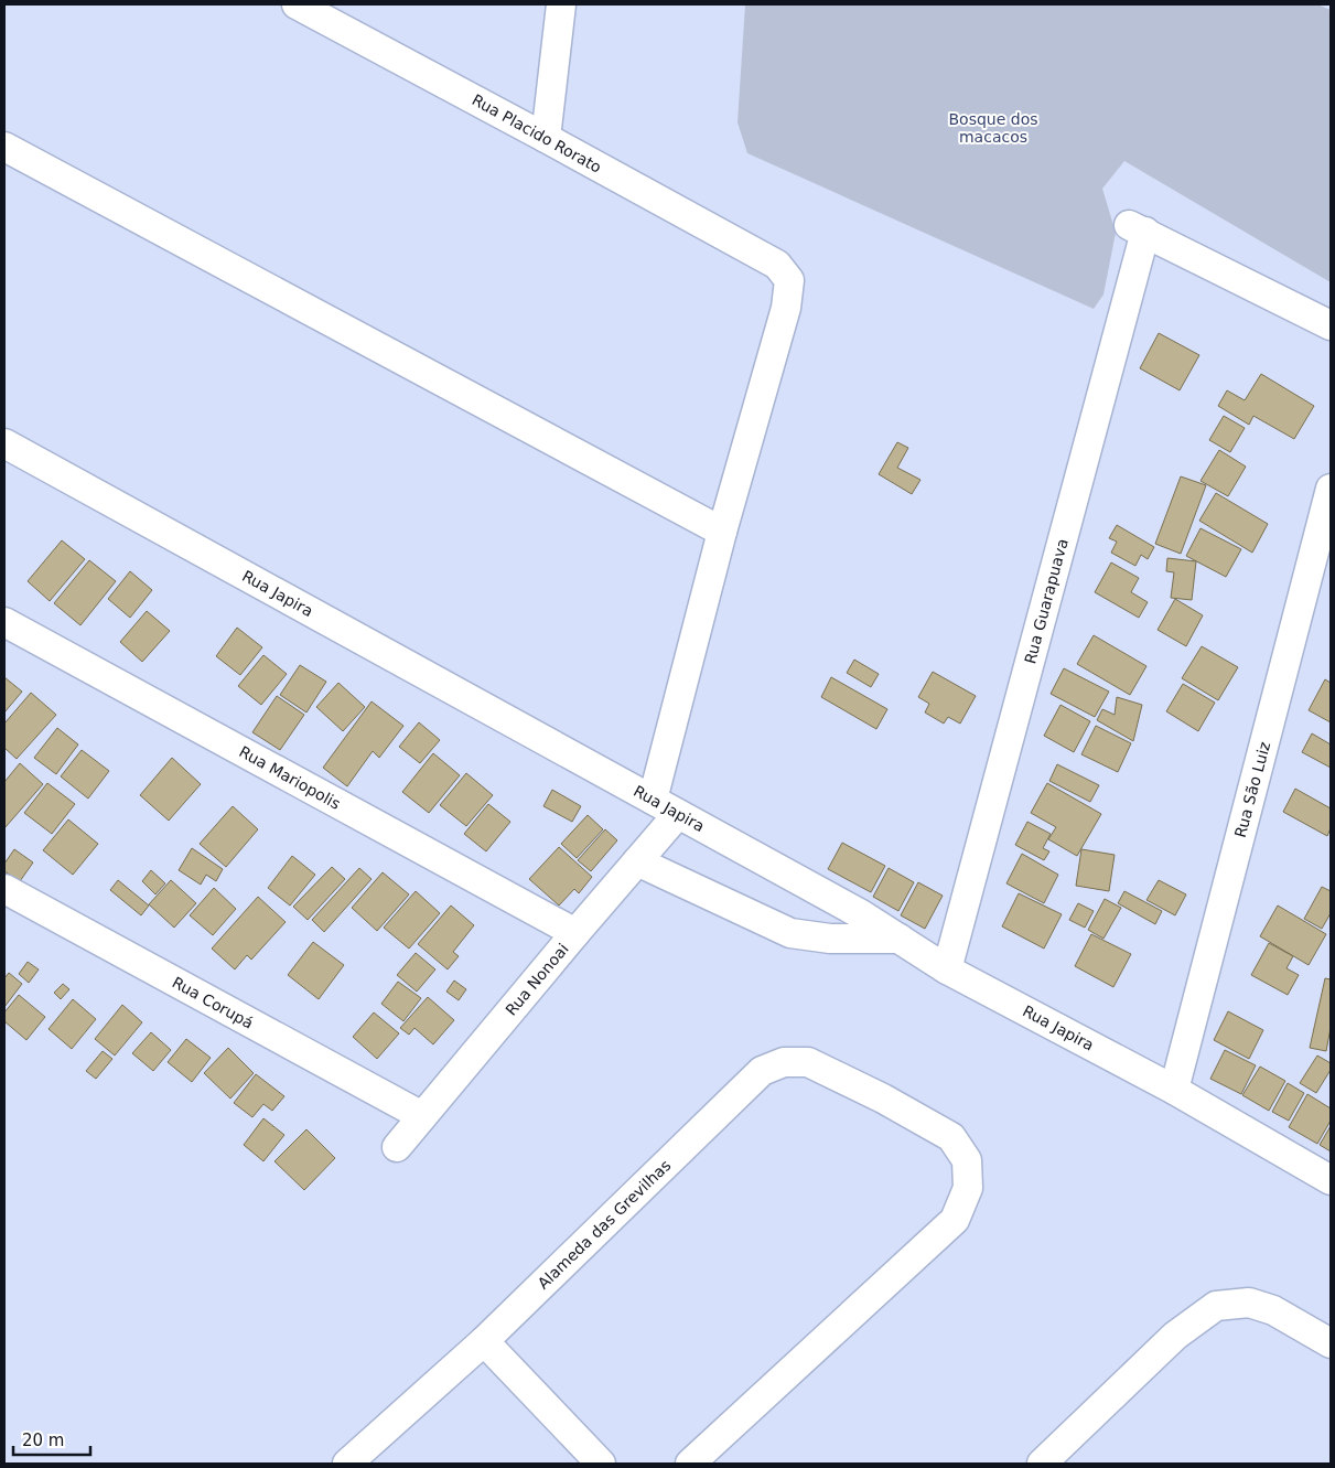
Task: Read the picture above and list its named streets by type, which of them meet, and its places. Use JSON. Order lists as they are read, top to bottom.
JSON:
{
  "streets": {
    "street": [
      "Rua Placido Rorato",
      "Rua Japira",
      "Rua Guarapuava",
      "Rua Mariopolis",
      "Rua São Luiz",
      "Rua Nonoai",
      "Rua Corupá",
      "Alameda das Grevilhas"
    ]
  },
  "crossings": [
    ["Rua Japira", "Rua Guarapuava"],
    ["Rua Japira", "Rua São Luiz"],
    ["Rua Japira", "Rua Nonoai"],
    ["Rua Mariopolis", "Rua Nonoai"],
    ["Rua Nonoai", "Rua Corupá"]
  ],
  "parks": ["Bosque dos macacos"],
  "scale_bar": "20 m"
}
